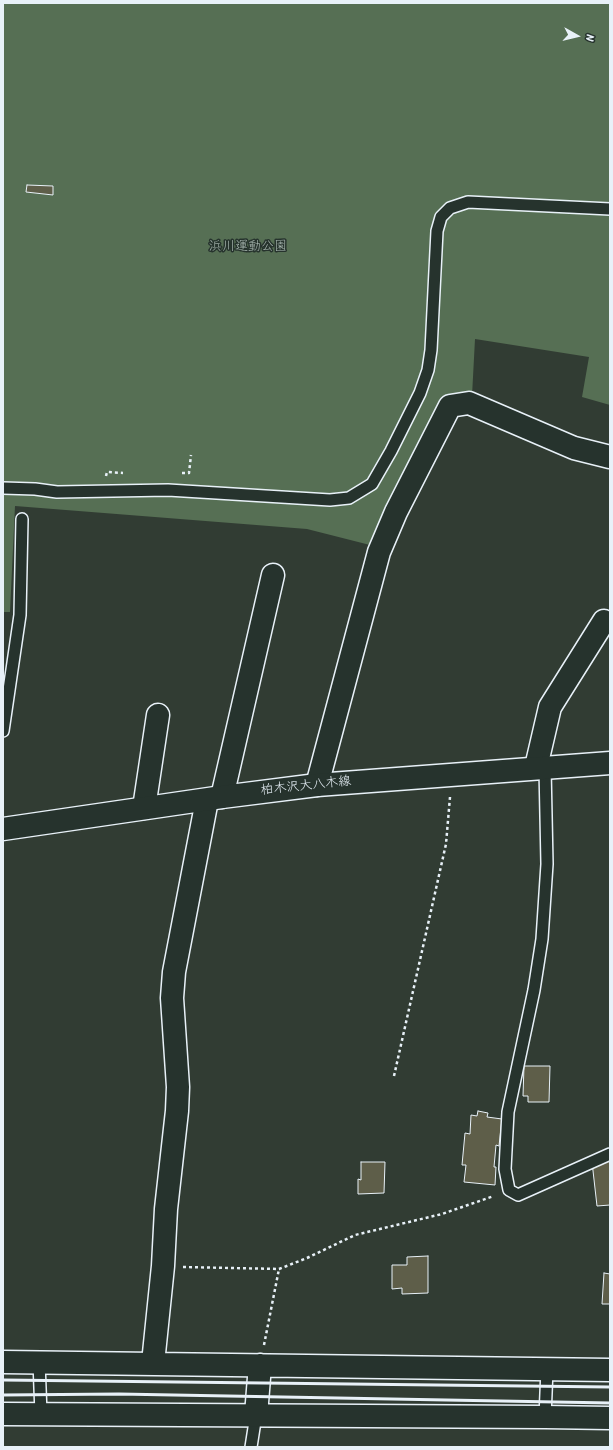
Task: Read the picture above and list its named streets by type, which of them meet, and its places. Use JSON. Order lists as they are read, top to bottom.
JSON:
{
  "streets": {
    "street": ["柏木沢大八木線"]
  },
  "parks": ["浜川運動公園"],
  "north": "right"
}
